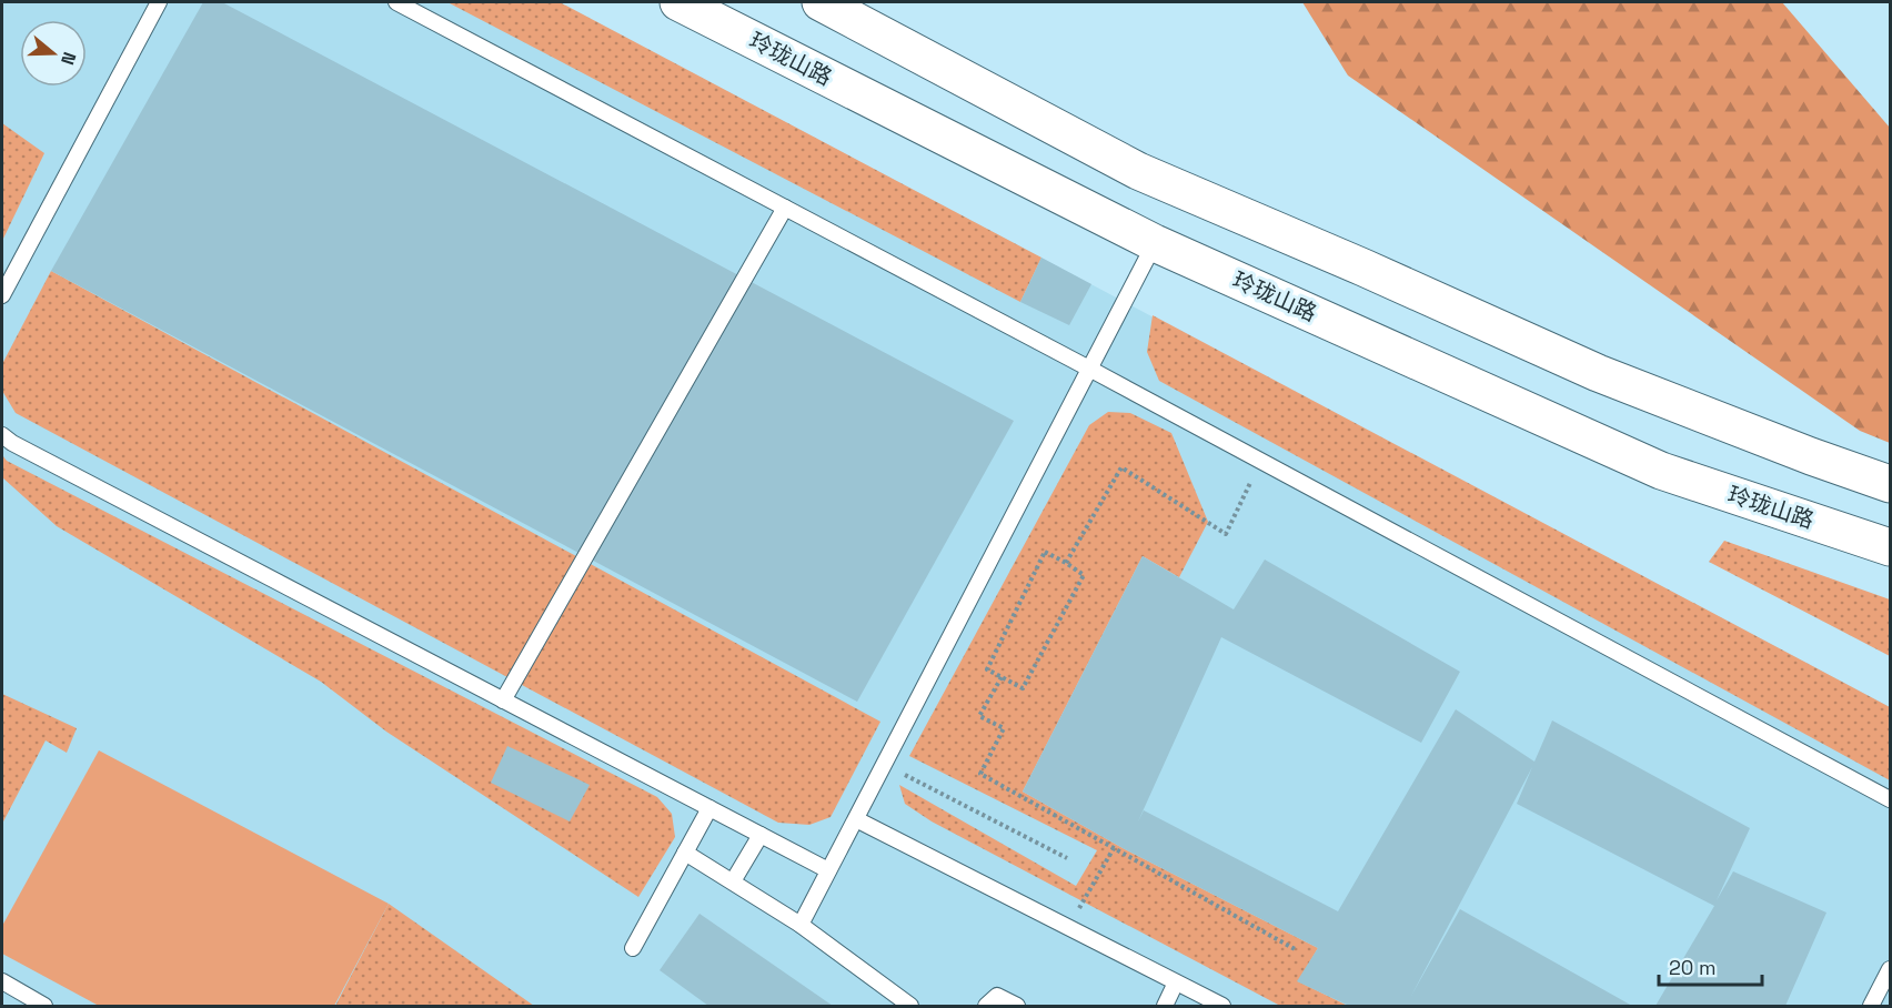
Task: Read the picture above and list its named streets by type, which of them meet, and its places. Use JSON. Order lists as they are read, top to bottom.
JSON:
{
  "streets": {
    "main road": ["玲珑山路"]
  },
  "scale_bar": "20 m",
  "north": "right"
}
